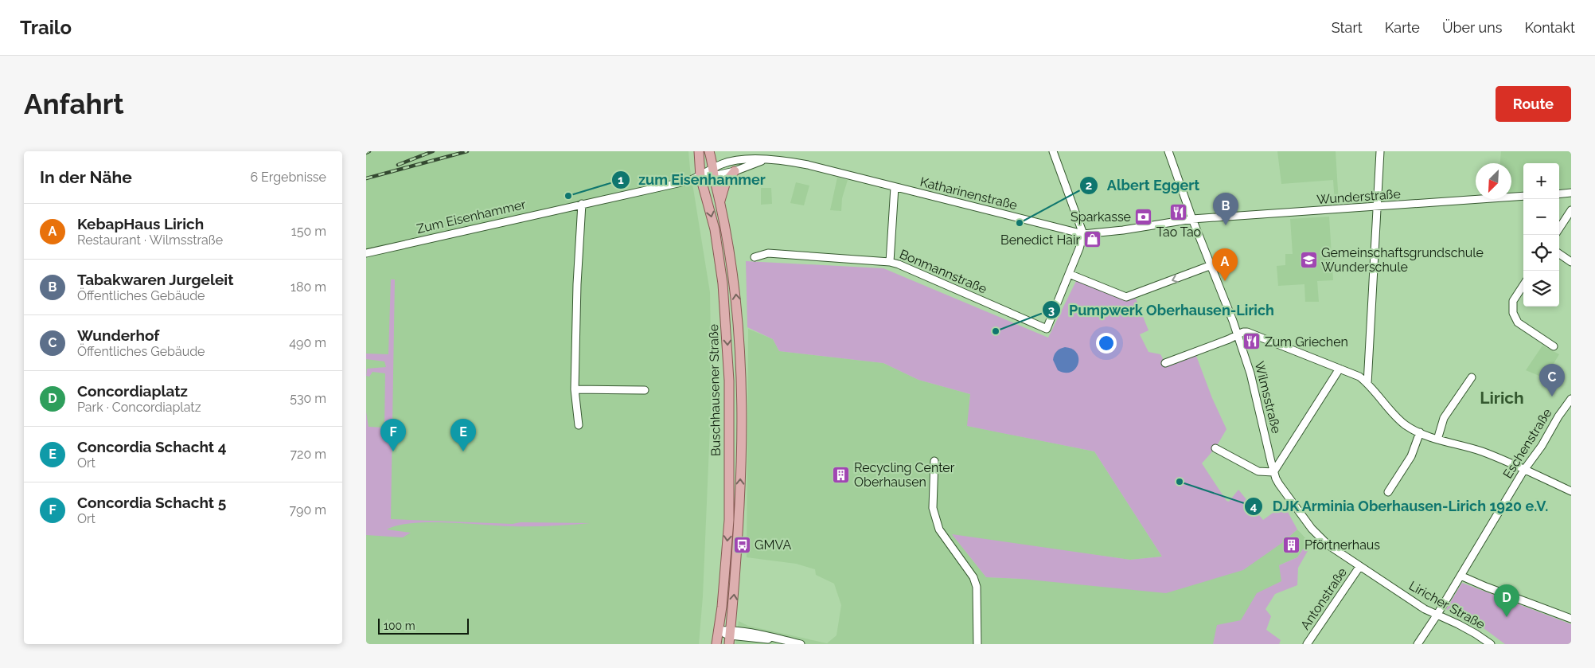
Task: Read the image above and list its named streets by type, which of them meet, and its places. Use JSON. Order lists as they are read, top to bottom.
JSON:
{
  "streets": {
    "main road": ["Buschhausener Straße"],
    "street": [
      "Katharinenstraße",
      "Wunderstraße",
      "Zum Eisenhammer",
      "Bonmannstraße",
      "Wilmsstraße",
      "Eschenstraße",
      "Antonstraße",
      "Liricher Straße"
    ]
  },
  "crossings": [
    ["Katharinenstraße", "Wunderstraße"],
    ["Katharinenstraße", "Zum Eisenhammer"],
    ["Katharinenstraße", "Buschhausener Straße"],
    ["Katharinenstraße", "Wilmsstraße"],
    ["Wunderstraße", "Wilmsstraße"],
    ["Zum Eisenhammer", "Buschhausener Straße"],
    ["Wilmsstraße", "Liricher Straße"],
    ["Eschenstraße", "Liricher Straße"],
    ["Antonstraße", "Liricher Straße"]
  ],
  "districts": ["Lirich"],
  "places": {
    "other": [
      "zum Eisenhammer",
      "Albert Eggert",
      "Pumpwerk Oberhausen-Lirich",
      "DJK Arminia Oberhausen-Lirich 1920 e.V."
    ],
    "restaurant": ["Tao Tao", "Zum Griechen"],
    "bank": ["Sparkasse"],
    "shop": ["Benedict Hair"],
    "school or university": ["Gemeinschaftsgrundschule Wunderschule"],
    "building": ["Recycling Center Oberhausen", "Pförtnerhaus"],
    "bus stop": ["GMVA"]
  },
  "scale_bar": "100 m",
  "north": "bottom left",
  "page": {
    "header": "Trailo",
    "nav": [
      "Start",
      "Karte",
      "Über uns",
      "Kontakt"
    ],
    "buttons": "Route",
    "title": "Anfahrt",
    "heading": ["In der Nähe", "6 Ergebnisse"],
    "map_buttons": ["+", "−"],
    "pins": [
      "B",
      "A",
      "C",
      "E",
      "F",
      "D"
    ],
    "list": [
      {
        "mark": "A",
        "name": "KebapHaus Lirich",
        "note": "Restaurant · Wilmsstraße",
        "value": "150 m"
      },
      {
        "mark": "B",
        "name": "Tabakwaren Jurgeleit",
        "note": "Öffentliches Gebäude",
        "value": "180 m"
      },
      {
        "mark": "C",
        "name": "Wunderhof",
        "note": "Öffentliches Gebäude",
        "value": "490 m"
      },
      {
        "mark": "D",
        "name": "Concordiaplatz",
        "note": "Park · Concordiaplatz",
        "value": "530 m"
      },
      {
        "mark": "E",
        "name": "Concordia Schacht 4",
        "note": "Ort",
        "value": "720 m"
      },
      {
        "mark": "F",
        "name": "Concordia Schacht 5",
        "note": "Ort",
        "value": "790 m"
      }
    ],
    "scale": "100 m"
  }
}
